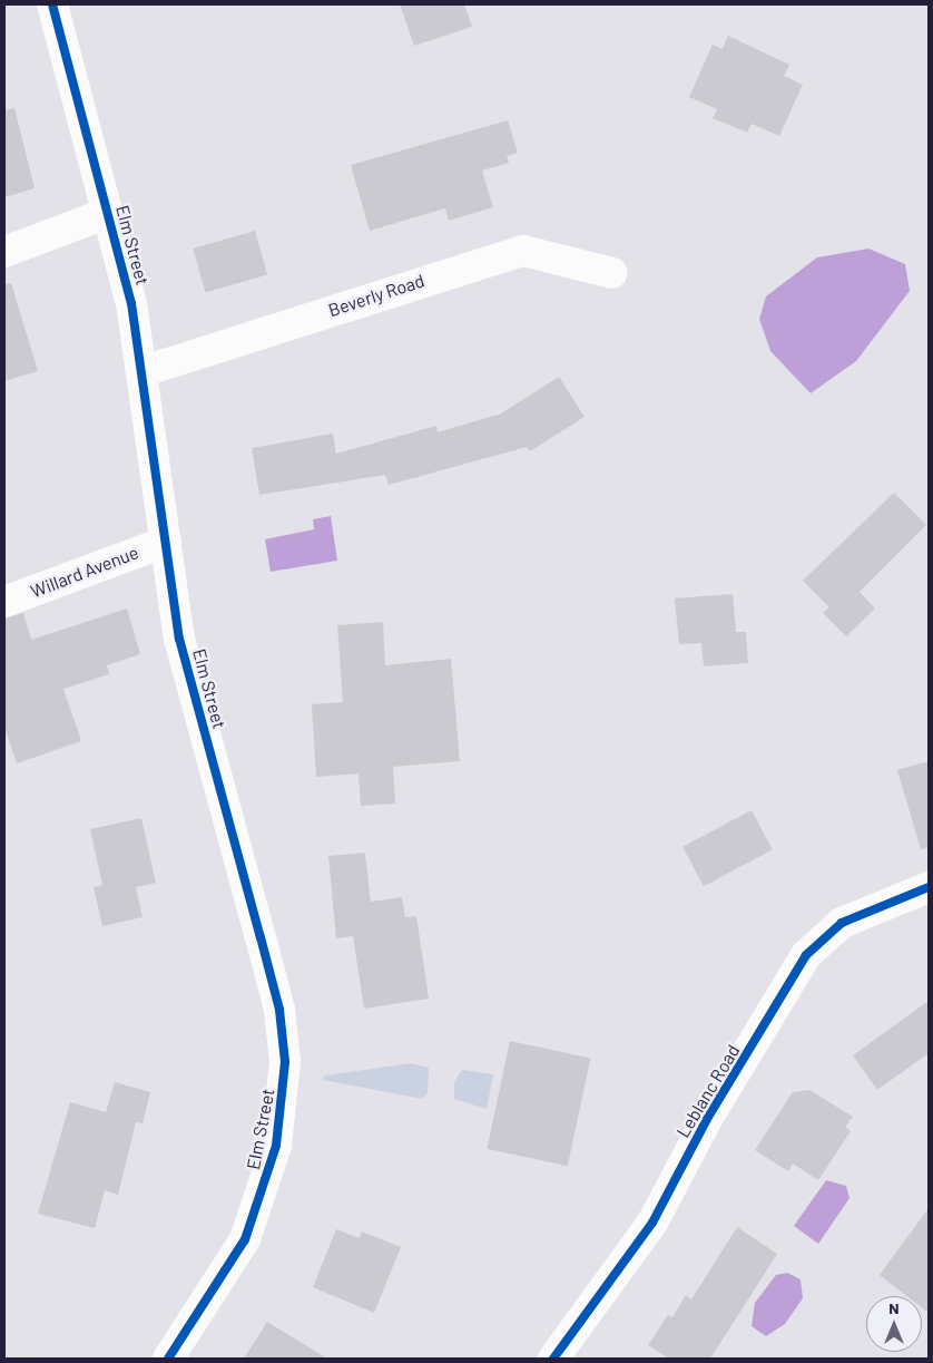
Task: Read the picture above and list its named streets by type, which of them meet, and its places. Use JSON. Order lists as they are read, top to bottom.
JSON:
{
  "streets": {
    "street": [
      "Elm Street",
      "Beverly Road",
      "Willard Avenue",
      "Leblanc Road"
    ]
  },
  "crossings": [
    ["Elm Street", "Beverly Road"],
    ["Elm Street", "Willard Avenue"]
  ],
  "north": "top"
}
